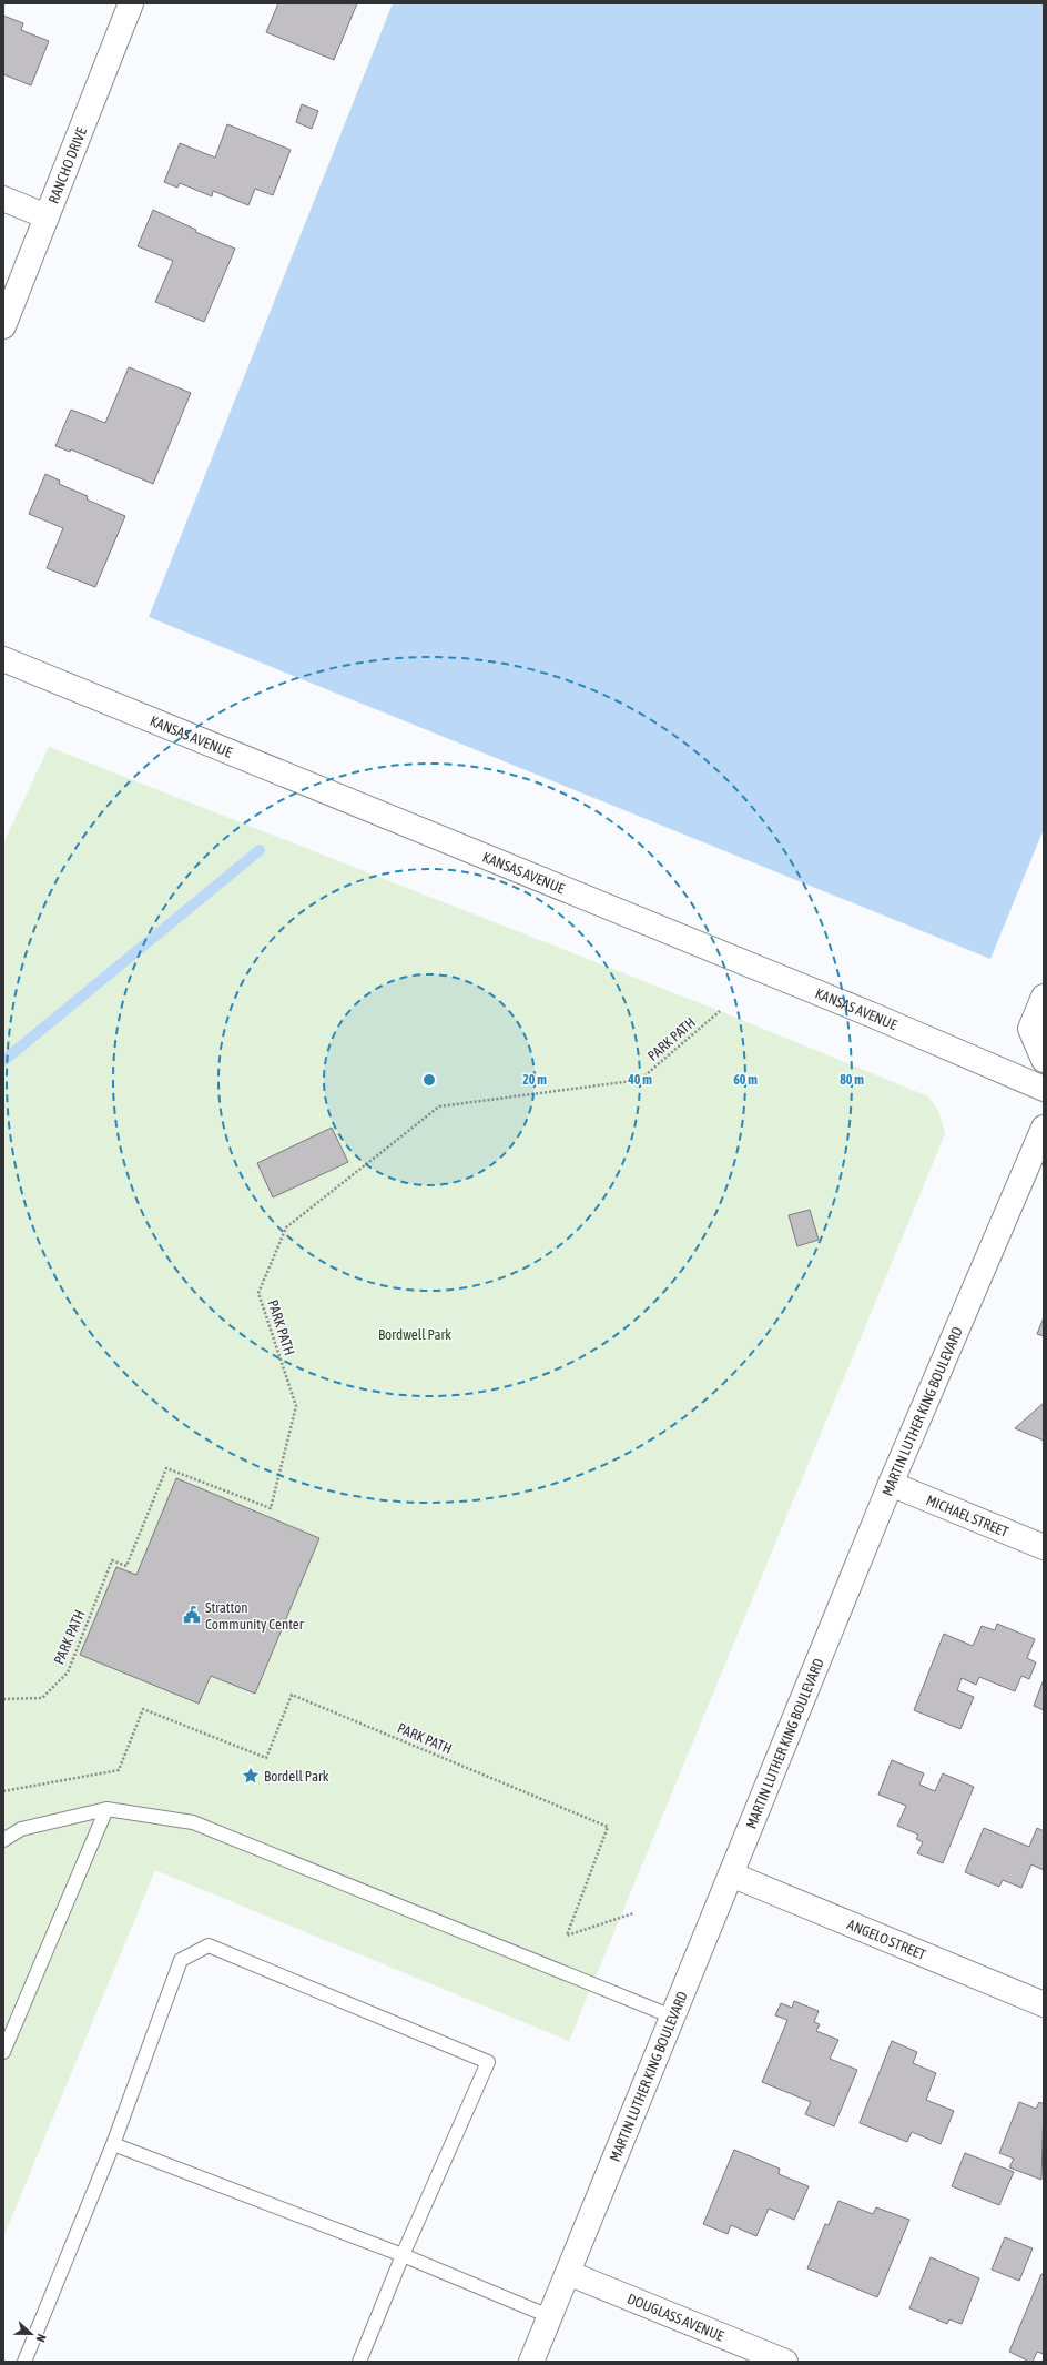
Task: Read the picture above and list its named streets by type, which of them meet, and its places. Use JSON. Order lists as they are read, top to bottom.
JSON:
{
  "streets": {
    "street": [
      "RANCHO DRIVE",
      "KANSAS AVENUE",
      "MARTIN LUTHER KING BOULEVARD",
      "MICHAEL STREET",
      "ANGELO STREET",
      "DOUGLASS AVENUE"
    ],
    "path": ["PARK PATH"]
  },
  "crossings": [
    ["MARTIN LUTHER KING BOULEVARD", "MICHAEL STREET"],
    ["MARTIN LUTHER KING BOULEVARD", "ANGELO STREET"],
    ["MARTIN LUTHER KING BOULEVARD", "DOUGLASS AVENUE"]
  ],
  "parks": ["Bordwell Park"],
  "places": {
    "public building": ["Stratton Community Center"],
    "place": ["Bordell Park"]
  },
  "north": "right",
  "rings": [
    "20 m",
    "40 m",
    "60 m",
    "80 m"
  ]
}
